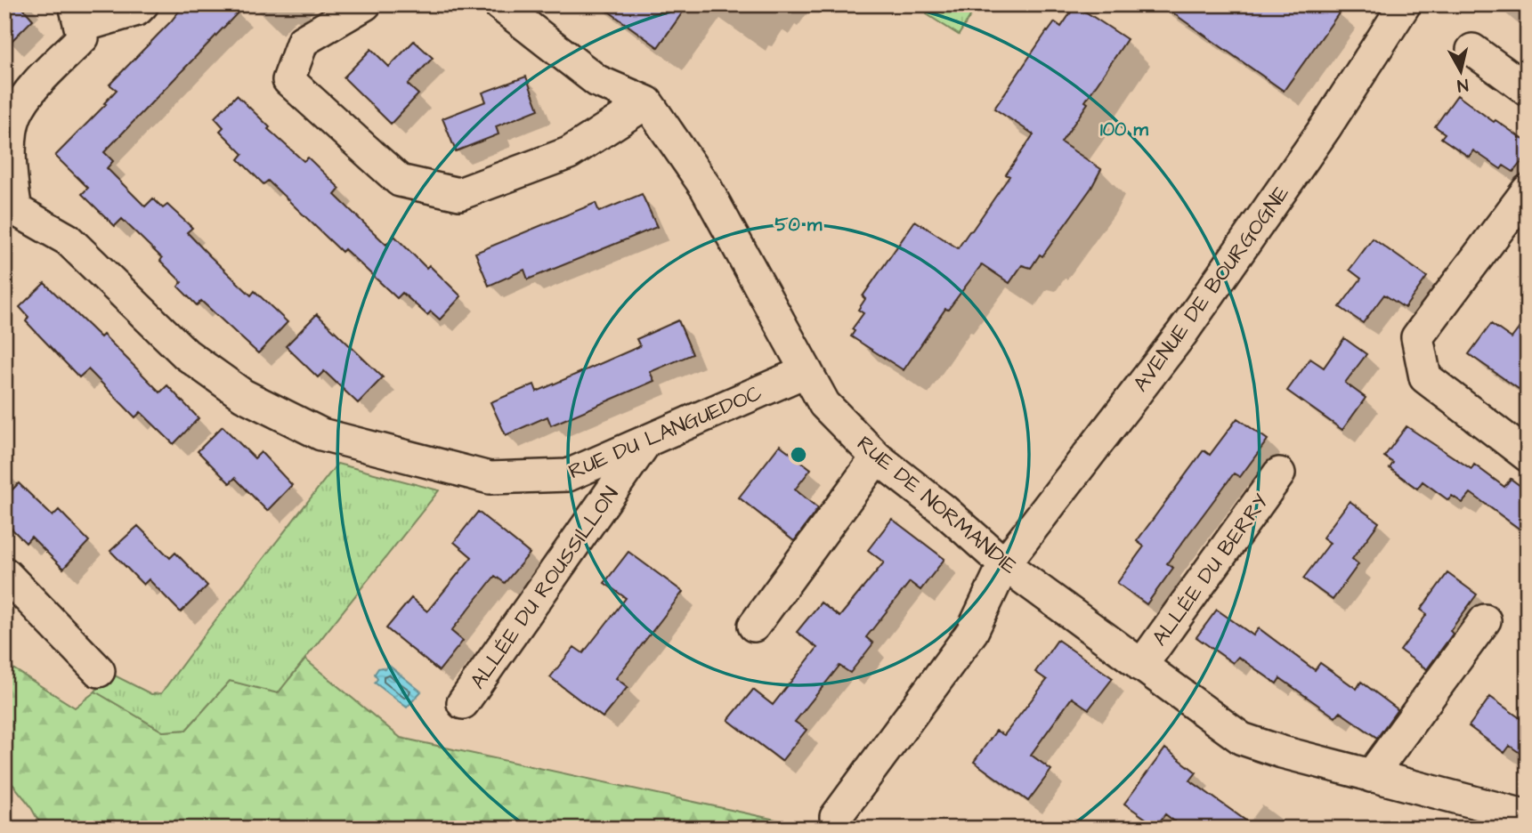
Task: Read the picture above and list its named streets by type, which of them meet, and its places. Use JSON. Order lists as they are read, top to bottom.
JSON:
{
  "streets": {
    "street": [
      "AVENUE DE BOURGOGNE",
      "RUE DU LANGUEDOC",
      "RUE DE NORMANDIE",
      "ALLÉE DU BERRY",
      "ALLÉE DU ROUSSILLON"
    ]
  },
  "crossings": [
    ["AVENUE DE BOURGOGNE", "RUE DE NORMANDIE"],
    ["RUE DU LANGUEDOC", "RUE DE NORMANDIE"],
    ["RUE DU LANGUEDOC", "ALLÉE DU ROUSSILLON"],
    ["RUE DE NORMANDIE", "ALLÉE DU BERRY"]
  ],
  "north": "bottom",
  "rings": ["100 m", "50 m"]
}
